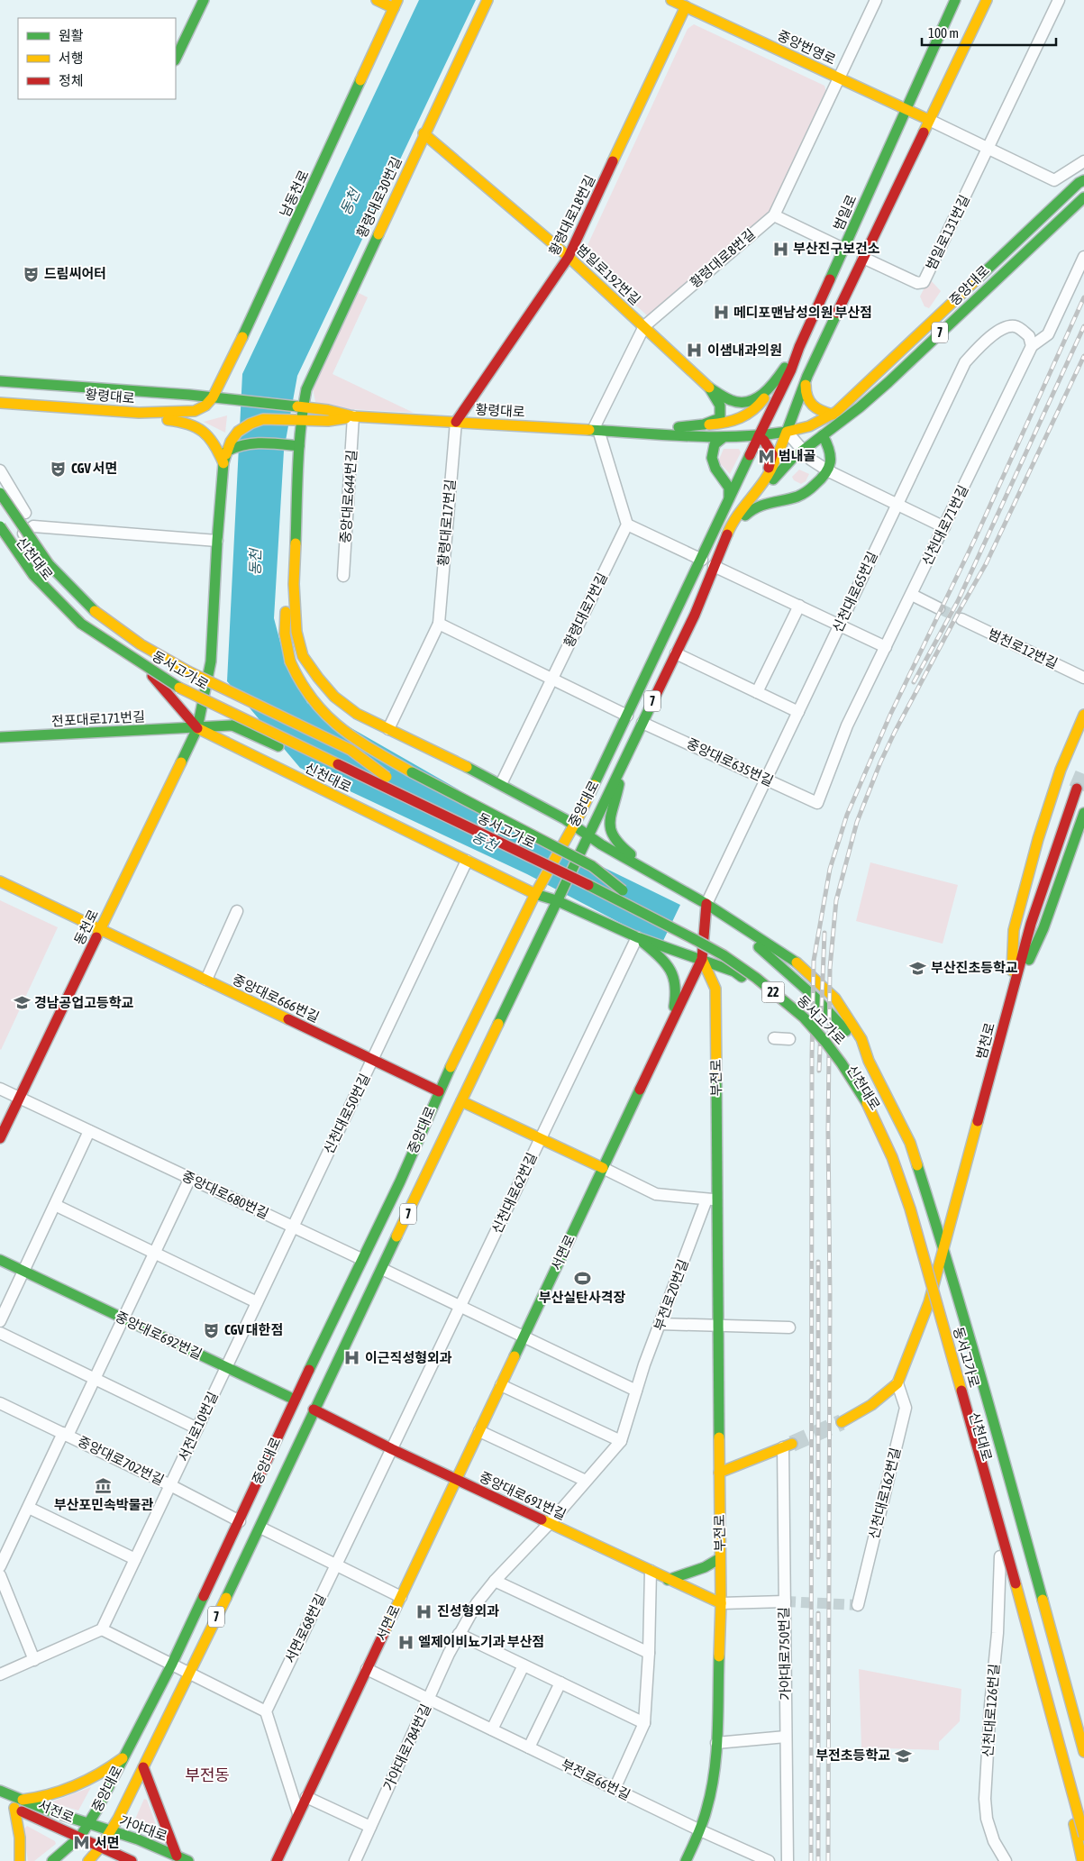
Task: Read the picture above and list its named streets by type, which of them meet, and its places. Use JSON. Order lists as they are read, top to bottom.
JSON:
{
  "streets": {
    "main road": [
      "중앙번영로",
      "남동천로",
      "황령대로30번길",
      "범일로",
      "황령대로18번길",
      "범일로192번길",
      "중앙대로",
      "7",
      "황령대로",
      "신천대로",
      "동서고가로",
      "전포대로171번길",
      "동천로",
      "22",
      "중앙대로666번길",
      "범천로",
      "부전로",
      "서면로",
      "중앙대로692번길",
      "중앙대로691번길",
      "서전로",
      "가야대로"
    ],
    "street": [
      "범일로131번길",
      "황령대로8번길",
      "중앙대로644번길",
      "황령대로17번길",
      "신천대로71번길",
      "신천대로65번길",
      "황령대로7번길",
      "범천로12번길",
      "중앙대로635번길",
      "신천대로50번길",
      "신천대로62번길",
      "중앙대로680번길",
      "부전로20번길",
      "서전로10번길",
      "중앙대로702번길",
      "신천대로162번길",
      "서면로68번길",
      "가야대로750번길",
      "신천대로126번길",
      "가야대로784번길",
      "부전로66번길"
    ]
  },
  "crossings": [
    ["중앙번영로", "범일로"],
    ["중앙번영로", "황령대로18번길"],
    ["중앙번영로", "황령대로8번길"],
    ["남동천로", "황령대로"],
    ["황령대로30번길", "범일로192번길"],
    ["황령대로30번길", "황령대로"],
    ["범일로", "중앙대로"],
    ["범일로", "황령대로"],
    ["황령대로18번길", "범일로192번길"],
    ["황령대로18번길", "황령대로"],
    ["황령대로18번길", "황령대로17번길"],
    ["황령대로8번길", "범일로192번길"],
    ["황령대로8번길", "황령대로"],
    ["중앙대로", "황령대로"],
    ["중앙대로", "신천대로"],
    ["중앙대로", "중앙대로635번길"],
    ["중앙대로", "중앙대로666번길"],
    ["중앙대로", "중앙대로680번길"],
    ["중앙대로", "중앙대로692번길"],
    ["중앙대로", "중앙대로702번길"],
    ["중앙대로", "중앙대로691번길"],
    ["중앙대로", "서전로"],
    ["중앙대로", "가야대로"],
    ["황령대로", "중앙대로644번길"],
    ["황령대로", "황령대로17번길"],
    ["황령대로17번길", "신천대로"],
    ["신천대로71번길", "신천대로65번길"],
    ["신천대로71번길", "중앙대로635번길"],
    ["신천대로", "신천대로65번길"],
    ["신천대로", "황령대로7번길"],
    ["신천대로", "동서고가로"],
    ["신천대로", "전포대로171번길"],
    ["신천대로", "동천로"],
    ["신천대로", "범천로"],
    ["신천대로", "부전로"],
    ["신천대로", "신천대로50번길"],
    ["신천대로", "신천대로62번길"],
    ["신천대로", "서면로"],
    ["신천대로", "신천대로126번길"],
    ["신천대로65번길", "중앙대로635번길"],
    ["전포대로171번길", "동천로"],
    ["동천로", "중앙대로666번길"],
    ["동천로", "중앙대로680번길"],
    ["중앙대로666번길", "신천대로50번길"],
    ["범천로", "신천대로162번길"],
    ["부전로", "서면로"],
    ["부전로", "부전로20번길"],
    ["부전로", "중앙대로691번길"],
    ["부전로", "부전로66번길"],
    ["신천대로50번길", "중앙대로680번길"],
    ["신천대로50번길", "중앙대로692번길"],
    ["신천대로50번길", "서전로10번길"],
    ["신천대로62번길", "서면로"],
    ["신천대로62번길", "중앙대로691번길"],
    ["신천대로62번길", "서면로68번길"],
    ["서면로", "중앙대로691번길"],
    ["서면로", "부전로66번길"],
    ["부전로20번길", "중앙대로691번길"],
    ["부전로20번길", "가야대로784번길"],
    ["중앙대로692번길", "서전로10번길"],
    ["서전로10번길", "중앙대로702번길"],
    ["중앙대로691번길", "서면로68번길"],
    ["중앙대로691번길", "가야대로784번길"],
    ["가야대로784번길", "부전로66번길"],
    ["서전로", "가야대로"]
  ],
  "districts": ["부전동"],
  "water": ["동천"],
  "places": {
    "hospital": [
      "부산진구보건소",
      "메디포맨남성의원 부산점",
      "이샘내과의원",
      "이근직성형외과",
      "진성형외과",
      "엘제이비뇨기과 부산점"
    ],
    "theatre": ["드림씨어터", "CGV 서면", "CGV 대한점"],
    "metro station": ["범내골", "서면"],
    "school or university": ["부산진초등학교", "경남공업고등학교", "부전초등학교"],
    "sports": ["부산실탄사격장"],
    "museum": ["부산포민속박물관"]
  },
  "legend": ["원활", "서행", "정체"],
  "scale_bar": "100 m"
}
